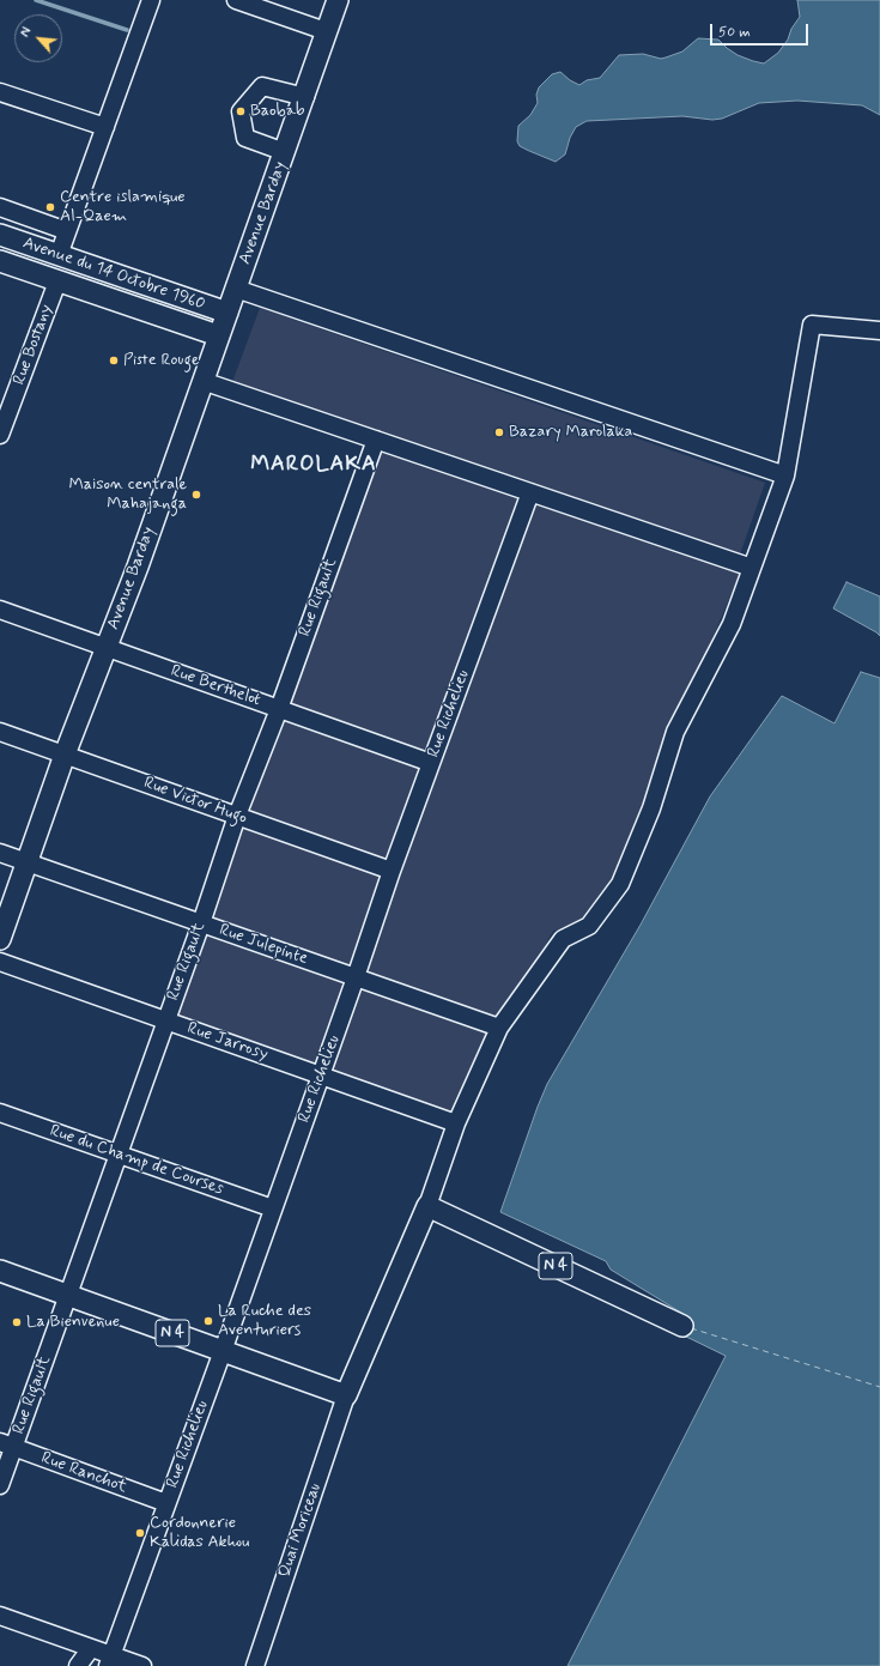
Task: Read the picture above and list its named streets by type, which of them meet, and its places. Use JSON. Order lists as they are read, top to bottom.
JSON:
{
  "streets": {
    "main road": ["Avenue Barday", "Avenue du 14 Octobre 1960", "N 4"],
    "street": [
      "Rue Bostany",
      "Rue Rigault",
      "Rue Berthelot",
      "Rue Richelieu",
      "Rue Victor Hugo",
      "Rue Julepinte",
      "Rue Jarrosy",
      "Rue du Champ de Courses",
      "Rue Ranchot",
      "Quai Moriceau"
    ]
  },
  "crossings": [
    ["Avenue Barday", "Avenue du 14 Octobre 1960"],
    ["Avenue Barday", "Rue Berthelot"],
    ["Avenue Barday", "Rue Victor Hugo"],
    ["Avenue Barday", "Rue Julepinte"],
    ["Avenue du 14 Octobre 1960", "Rue Bostany"],
    ["Rue Rigault", "Rue Berthelot"],
    ["Rue Rigault", "Rue Victor Hugo"],
    ["Rue Rigault", "Rue Julepinte"],
    ["Rue Rigault", "Rue Jarrosy"],
    ["Rue Rigault", "Rue du Champ de Courses"],
    ["Rue Rigault", "N 4"],
    ["Rue Rigault", "Rue Ranchot"],
    ["Rue Berthelot", "Rue Richelieu"],
    ["Rue Richelieu", "Rue Victor Hugo"],
    ["Rue Richelieu", "Rue Julepinte"],
    ["Rue Richelieu", "Rue Jarrosy"],
    ["Rue Richelieu", "Rue du Champ de Courses"],
    ["Rue Richelieu", "N 4"],
    ["Rue Richelieu", "Rue Ranchot"],
    ["N 4", "Quai Moriceau"]
  ],
  "districts": ["MAROLAKA"],
  "places": [
    "Baobab",
    "Centre islamique Al-Qaem",
    "Piste Rouge",
    "Bazary Marolaka",
    "Maison centrale Mahajanga",
    "La Ruche des Aventuriers",
    "La Bienvenue",
    "Cordonnerie Kalidas Akhou"
  ],
  "scale_bar": "50 m",
  "north": "top left"
}
